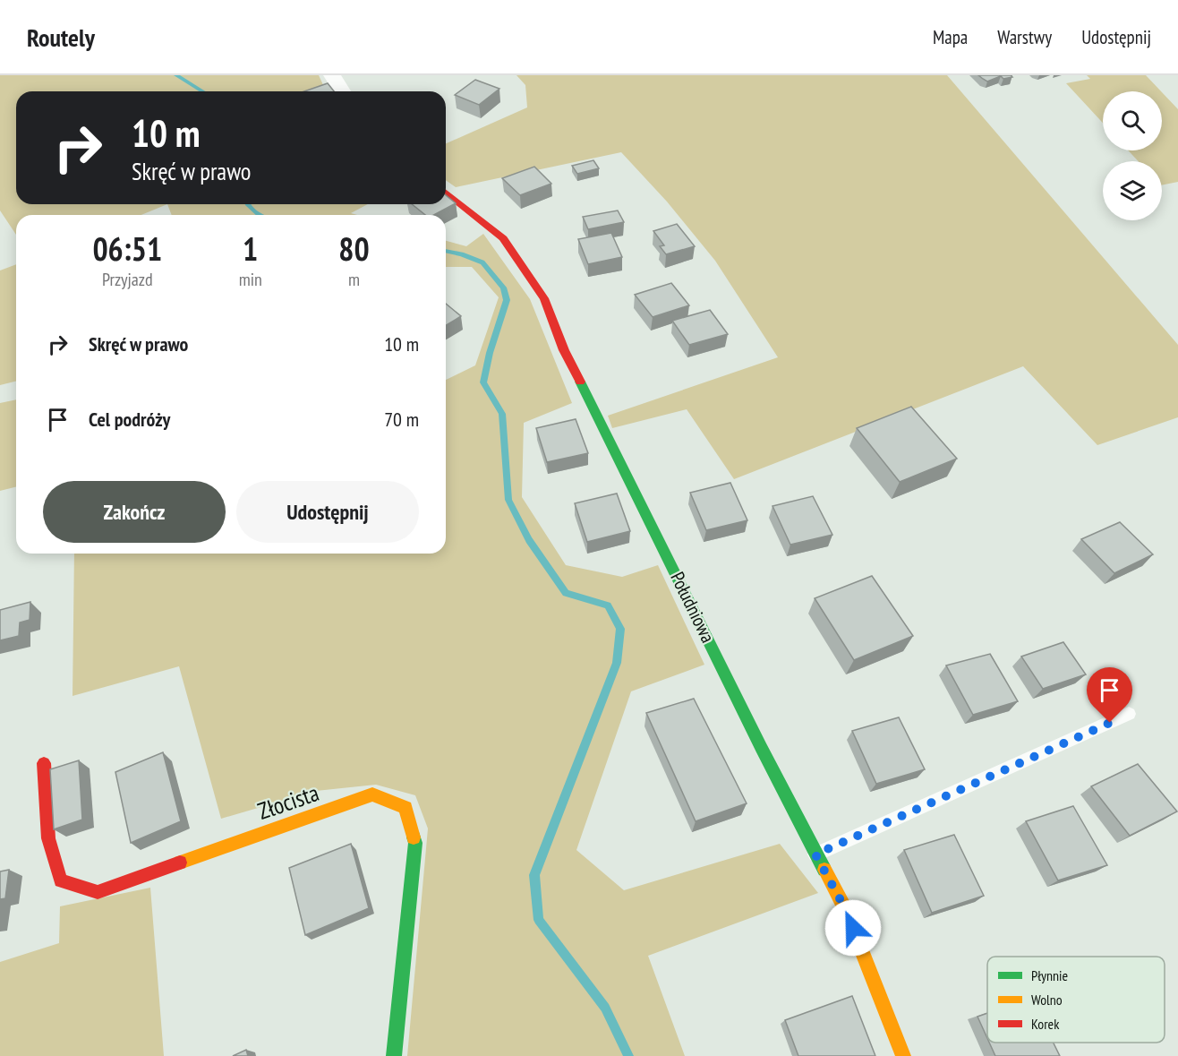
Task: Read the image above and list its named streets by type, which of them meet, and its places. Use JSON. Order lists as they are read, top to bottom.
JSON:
{
  "streets": {
    "street": ["Południowa", "Złocista"]
  },
  "legend": ["Płynnie", "Wolno", "Korek"],
  "page": {
    "header": "Routely",
    "nav": ["Mapa", "Warstwy", "Udostępnij"],
    "turn": ["10 m", "Skręć w prawo"],
    "eta": [
      "06:51",
      "Przyjazd",
      "1",
      "min",
      "80",
      "m"
    ],
    "list": [
      {
        "name": "Skręć w prawo",
        "value": "10 m"
      },
      {
        "name": "Cel podróży",
        "value": "70 m"
      }
    ],
    "buttons": ["Zakończ", "Udostępnij"]
  }
}
